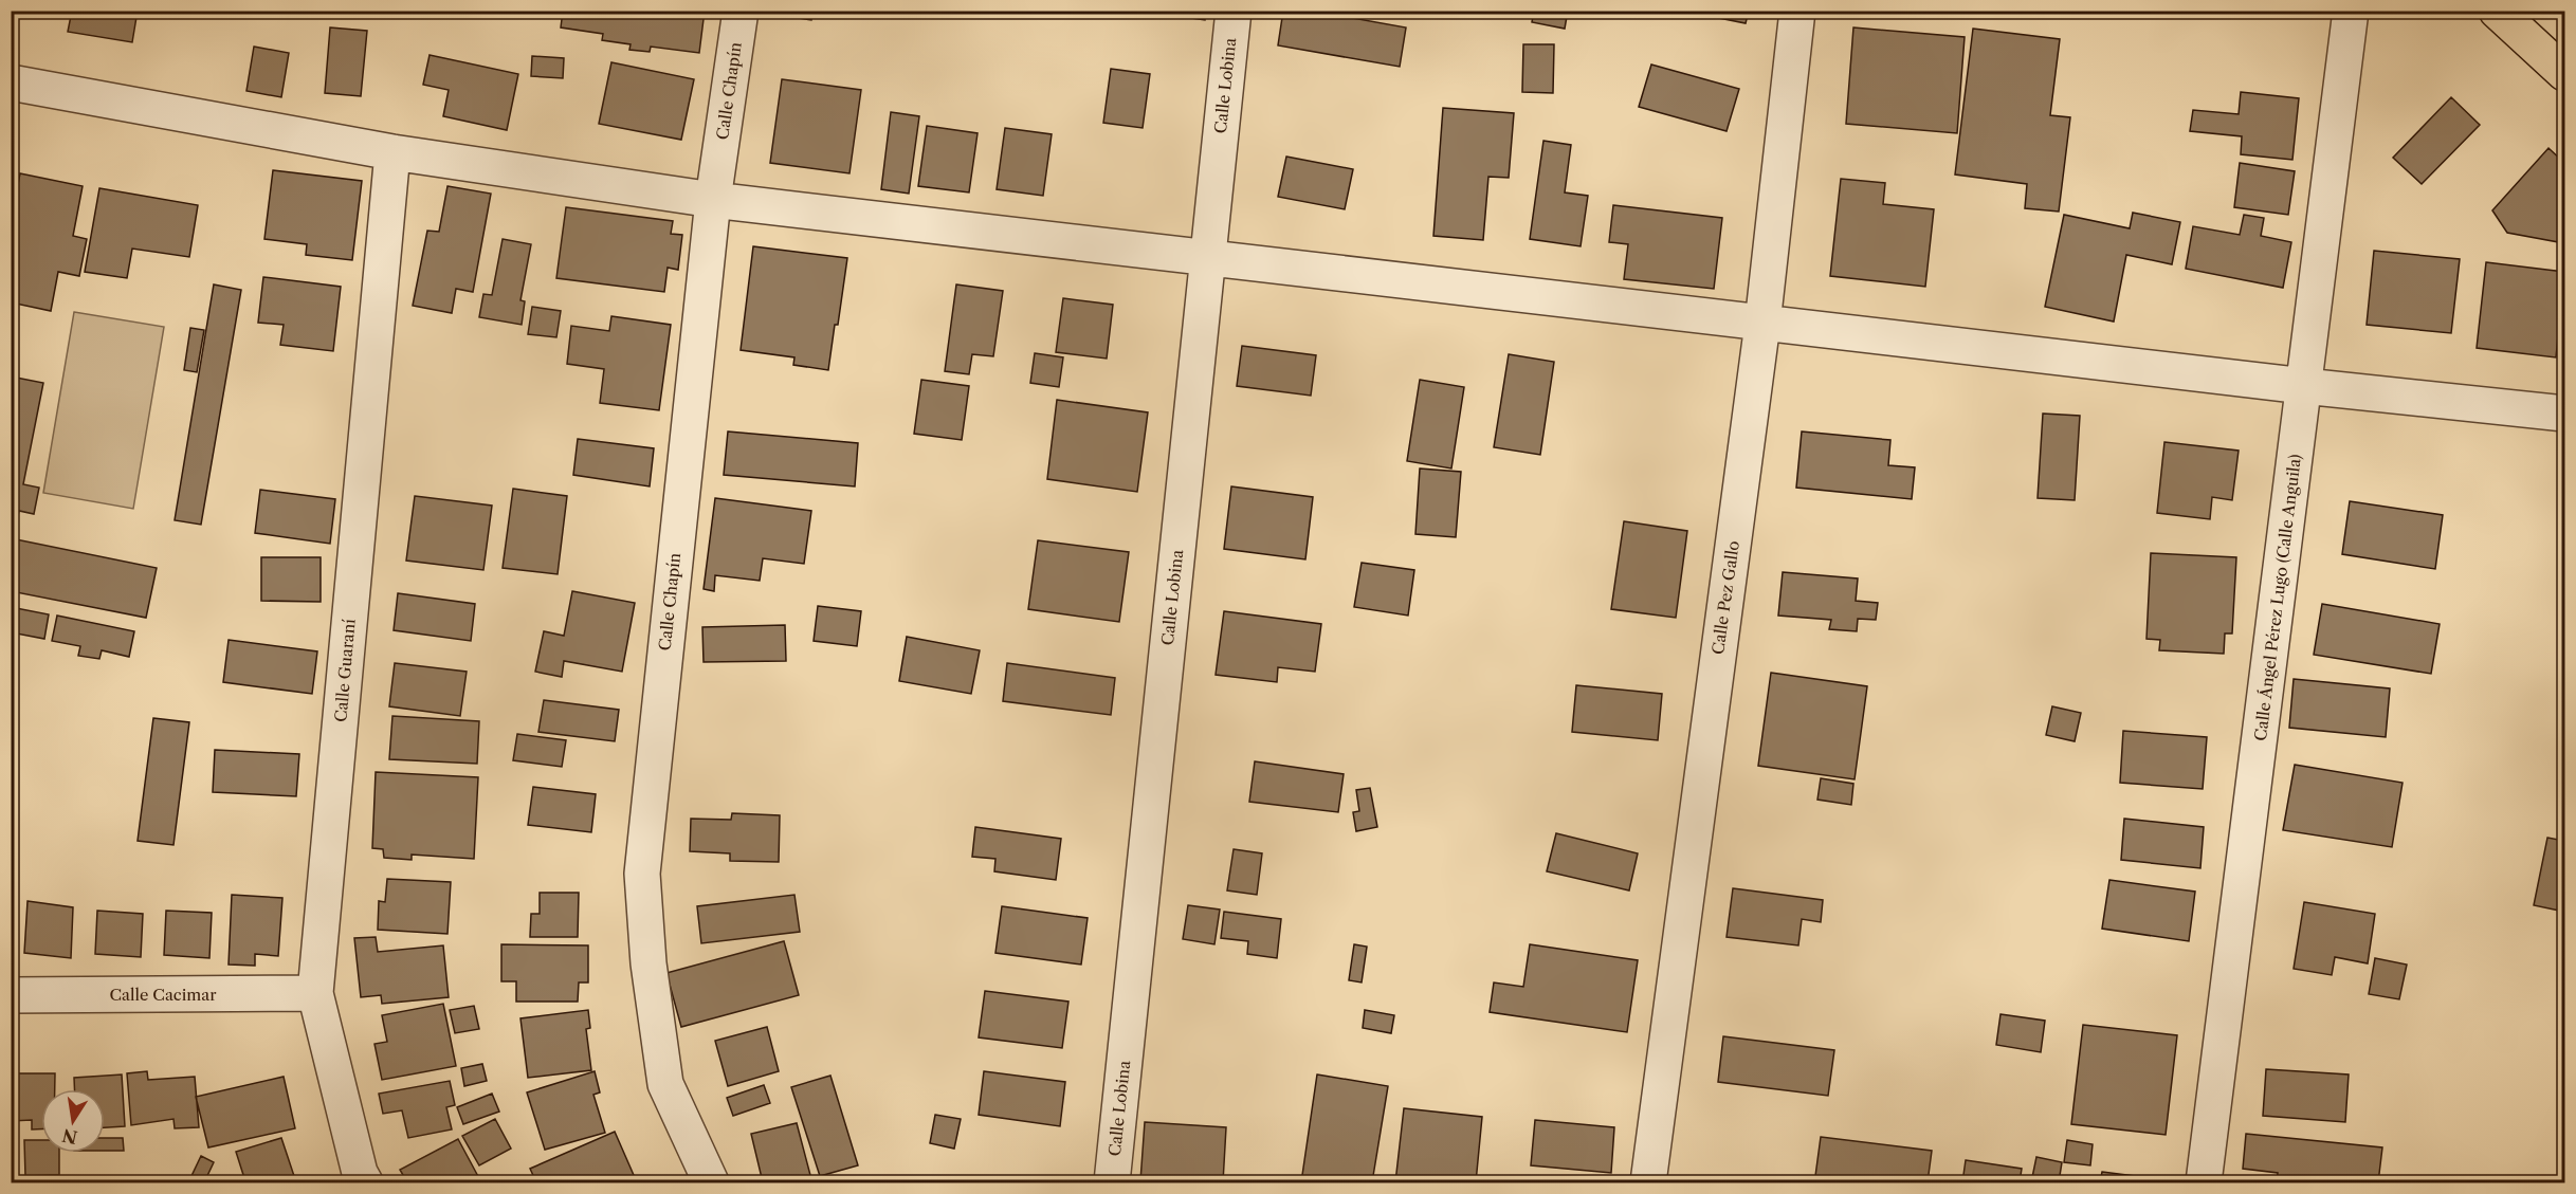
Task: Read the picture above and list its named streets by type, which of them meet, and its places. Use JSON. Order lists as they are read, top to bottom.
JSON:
{
  "streets": {
    "street": [
      "Calle Lobina",
      "Calle Chapín",
      "Calle Pez Gallo",
      "Calle Ángel Pérez Lugo (Calle Anguila)",
      "Calle Guaraní",
      "Calle Cacimar"
    ]
  },
  "crossings": [
    ["Calle Guaraní", "Calle Cacimar"]
  ],
  "north": "bottom"
}
